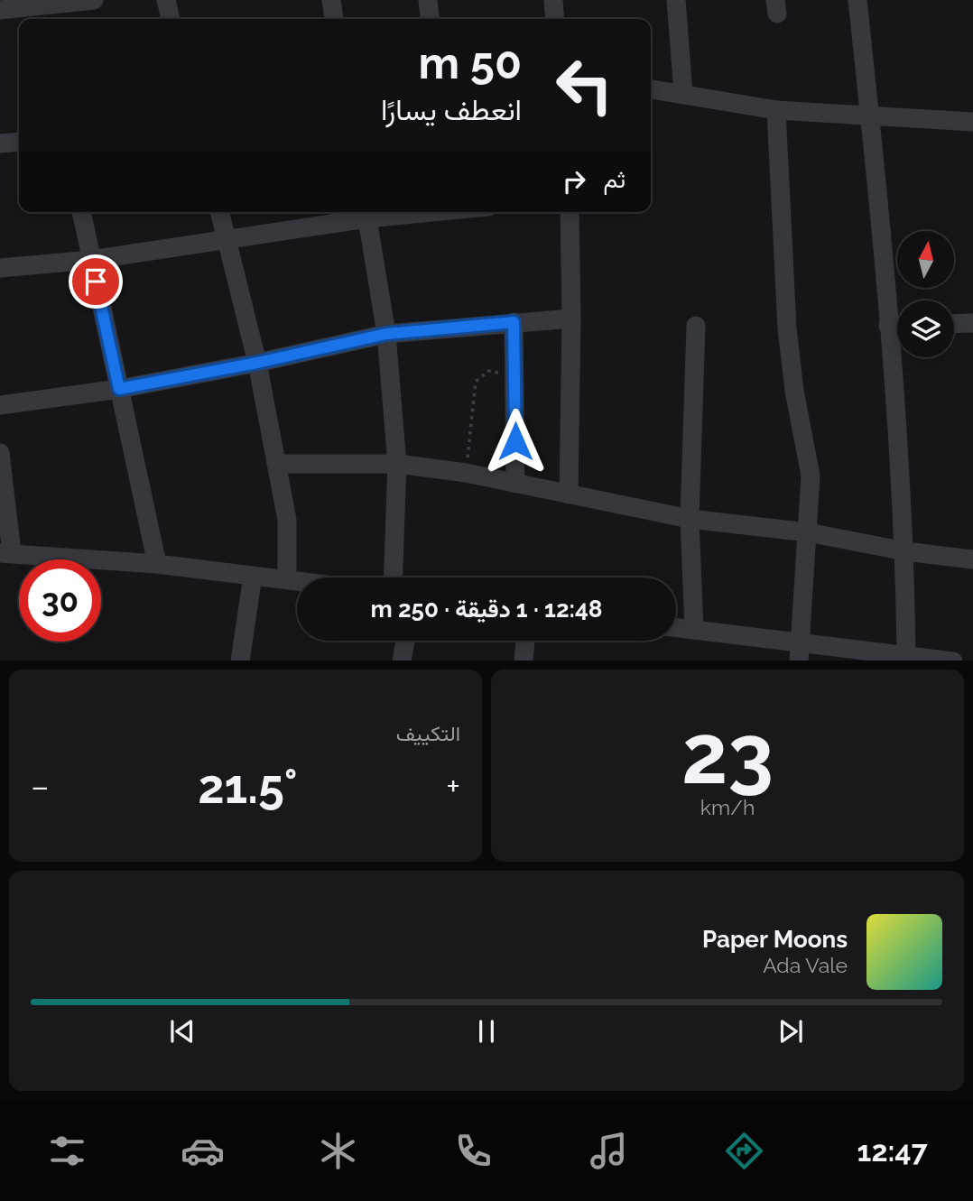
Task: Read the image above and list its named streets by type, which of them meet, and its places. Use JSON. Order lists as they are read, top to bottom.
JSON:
{
  "north": "top",
  "page": {
    "turn": ["50 m", "انعطف يسارًا"],
    "then": "ثم",
    "limit": "30",
    "trip": "12:48 · 1 دقيقة · 250 m",
    "tile": [
      ["23", "km/h"],
      "التكييف"
    ],
    "heat": ["−", "21.5°", "+"],
    "song": ["Paper Moons", "Ada Vale"],
    "tabs": "12:47"
  }
}
